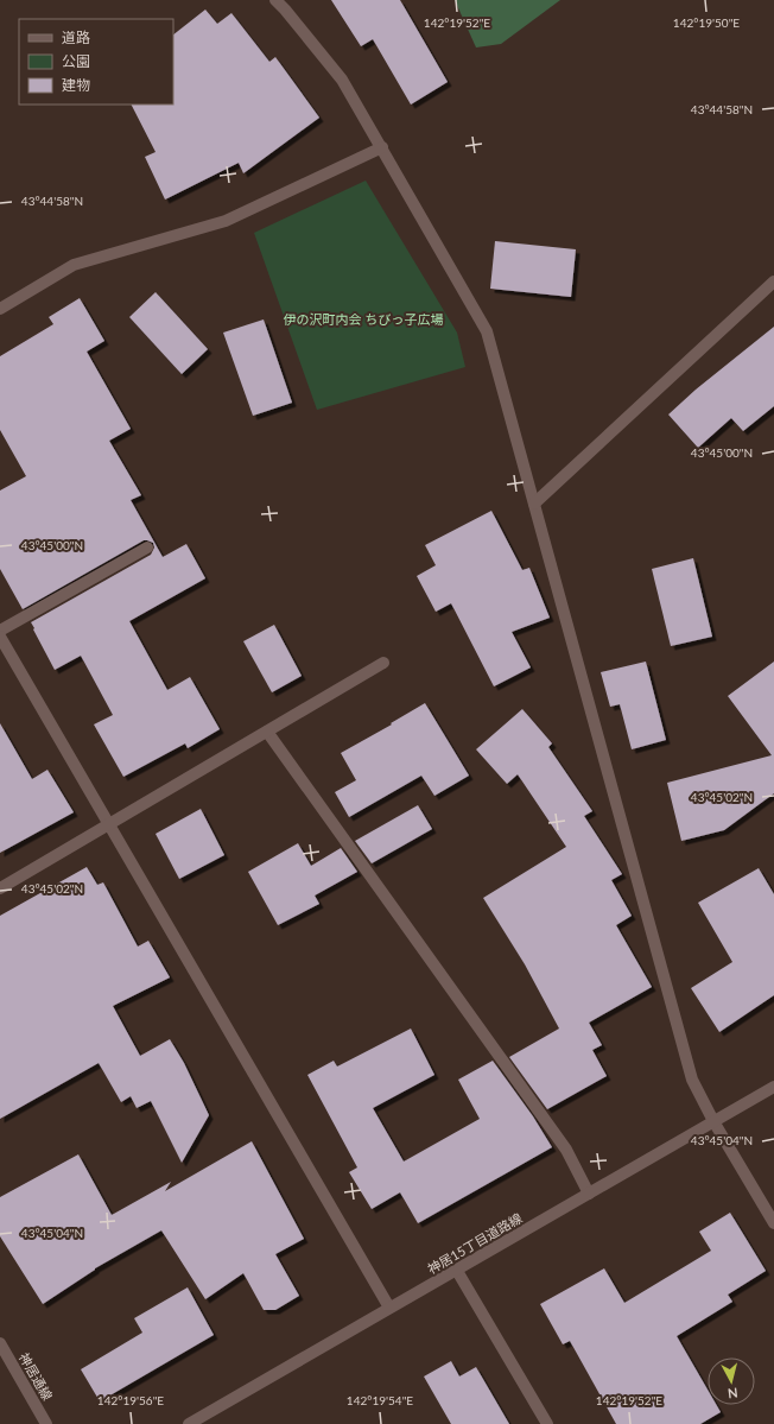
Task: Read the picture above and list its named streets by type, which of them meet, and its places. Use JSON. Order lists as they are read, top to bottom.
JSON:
{
  "streets": {
    "street": ["神居15丁目道路線", "神居通線"]
  },
  "parks": ["伊の沢町内会 ちびっ子広場"],
  "legend": ["道路", "公園", "建物"],
  "north": "bottom",
  "coordinates": [
    "142°19'52\"E",
    "142°19'50\"E",
    "43°44'58\"N",
    "43°45'00\"N",
    "43°45'02\"N",
    "43°45'04\"N",
    "142°19'56\"E",
    "142°19'54\"E"
  ]
}
